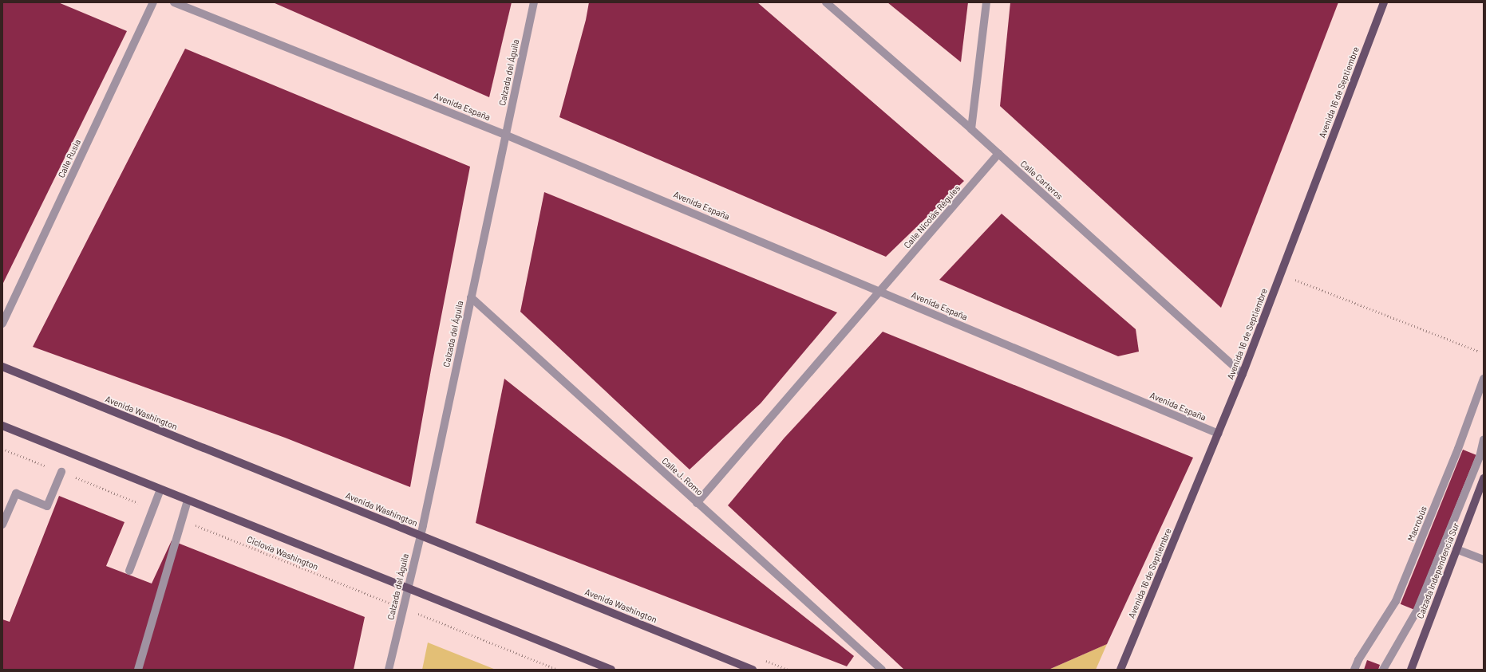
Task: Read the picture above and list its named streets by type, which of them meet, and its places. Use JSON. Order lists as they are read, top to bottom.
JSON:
{
  "streets": {
    "main road": ["Avenida 16 de Septiembre", "Avenida Washington", "Calzada Independencia Sur"],
    "street": [
      "Calzada del Águila",
      "Avenida España",
      "Calle Rusia",
      "Calle Carteros",
      "Calle Nicolás Régules",
      "Calle J. Romo",
      "Macrobús"
    ],
    "path": ["Ciclovía Washington"]
  },
  "crossings": [
    ["Calzada del Águila", "Avenida España"],
    ["Calzada del Águila", "Avenida Washington"],
    ["Calzada del Águila", "Calle J. Romo"],
    ["Calzada del Águila", "Ciclovía Washington"],
    ["Avenida 16 de Septiembre", "Avenida España"],
    ["Avenida 16 de Septiembre", "Calle Carteros"],
    ["Avenida España", "Calle Nicolás Régules"],
    ["Calle Carteros", "Calle Nicolás Régules"],
    ["Calle Nicolás Régules", "Calle J. Romo"]
  ]
}
